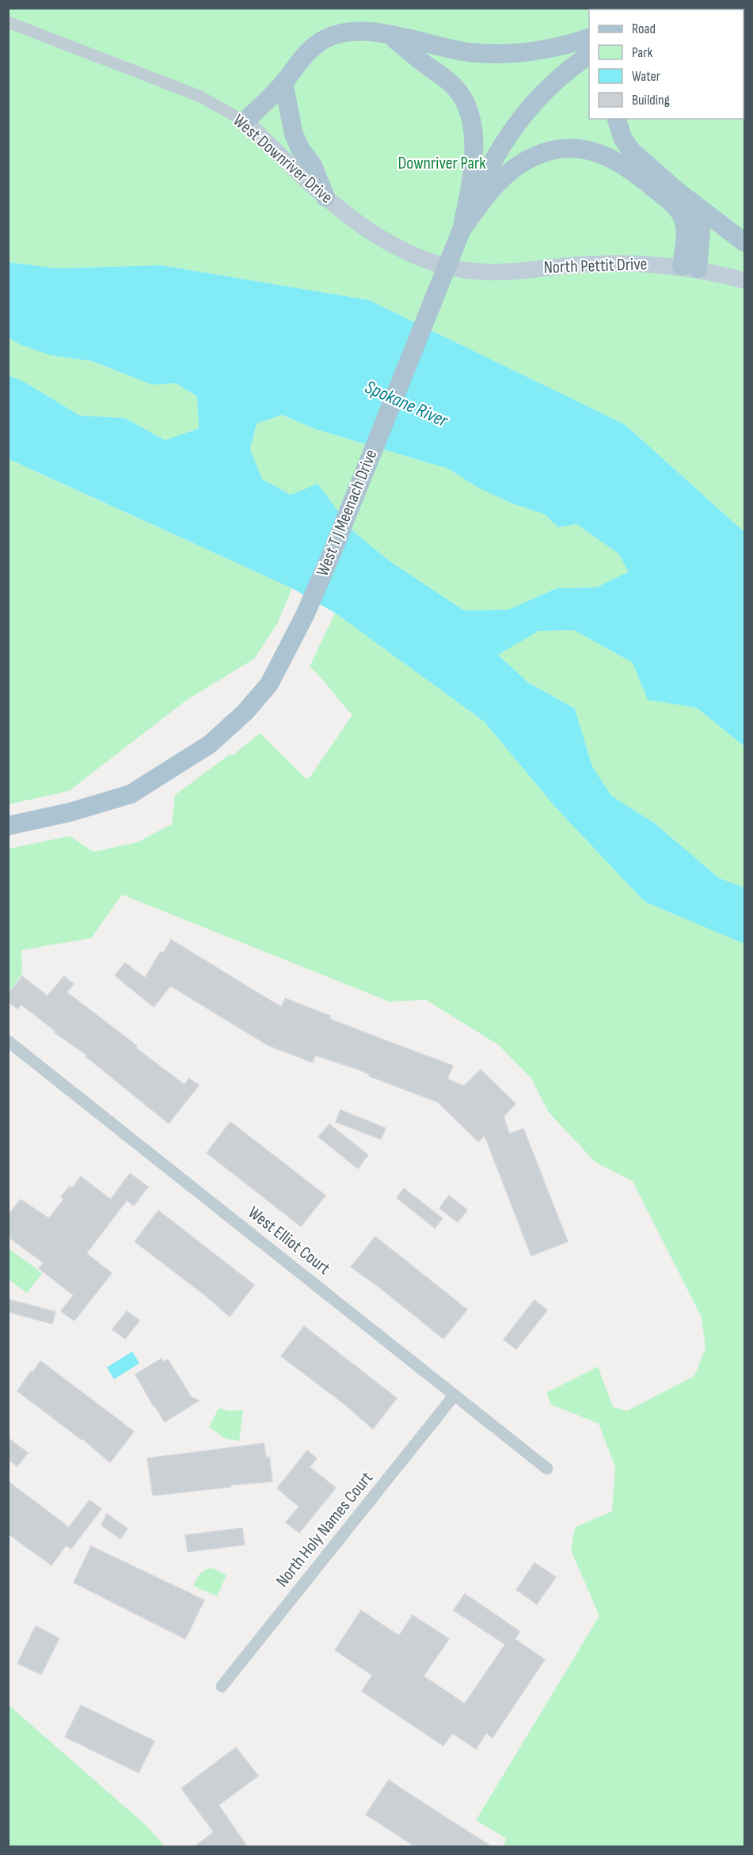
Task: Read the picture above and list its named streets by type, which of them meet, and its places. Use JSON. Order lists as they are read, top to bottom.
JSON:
{
  "streets": {
    "main road": ["West T J Meenach Drive"],
    "street": [
      "West Downriver Drive",
      "North Pettit Drive",
      "West Elliot Court",
      "North Holy Names Court"
    ]
  },
  "crossings": [
    ["West Downriver Drive", "North Pettit Drive"],
    ["West Elliot Court", "North Holy Names Court"]
  ],
  "water": ["Spokane River"],
  "parks": ["Downriver Park"],
  "legend": [
    "Road",
    "Park",
    "Water",
    "Building"
  ]
}
